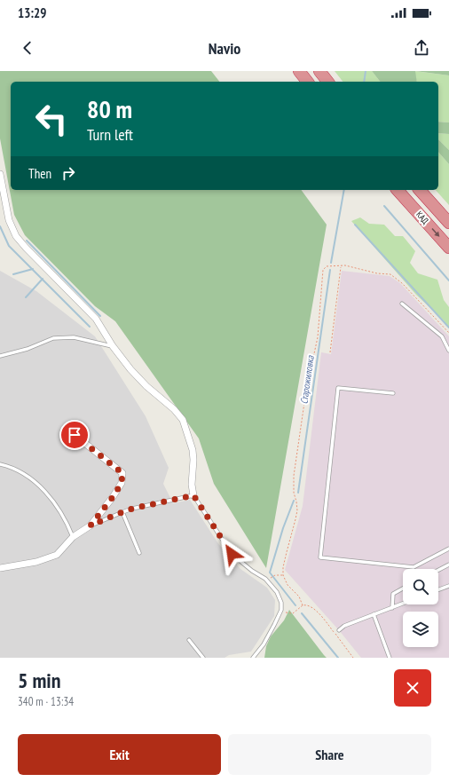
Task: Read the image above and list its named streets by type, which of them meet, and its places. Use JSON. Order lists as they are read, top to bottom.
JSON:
{
  "streets": {
    "highway": ["КАД"]
  },
  "water": ["Старожиловка"],
  "page": {
    "status": "13:29",
    "header": "Navio",
    "turn": ["80 m", "Turn left"],
    "then": "Then",
    "heading": ["5 min", "340 m · 13:34"],
    "buttons": ["Exit", "Share"]
  }
}
